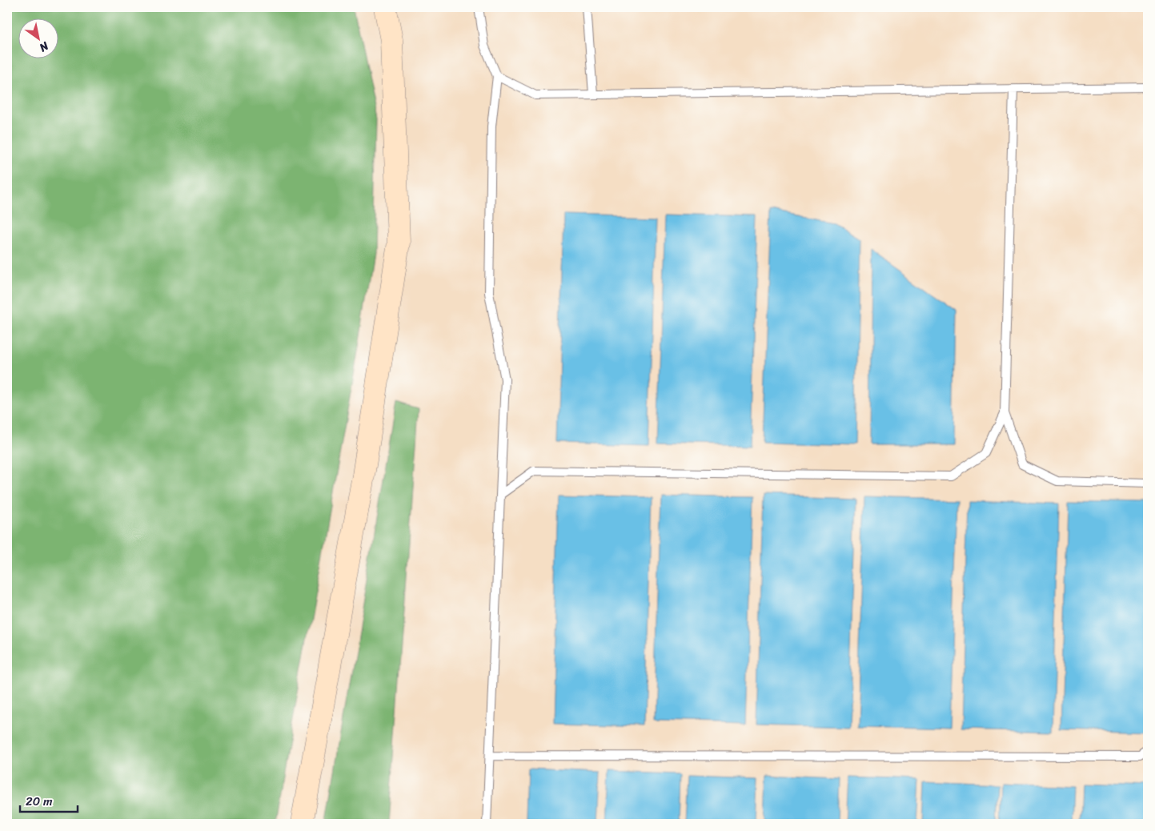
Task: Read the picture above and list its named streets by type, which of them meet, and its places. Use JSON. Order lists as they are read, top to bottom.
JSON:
{
  "scale_bar": "20 m",
  "north": "bottom right"
}
